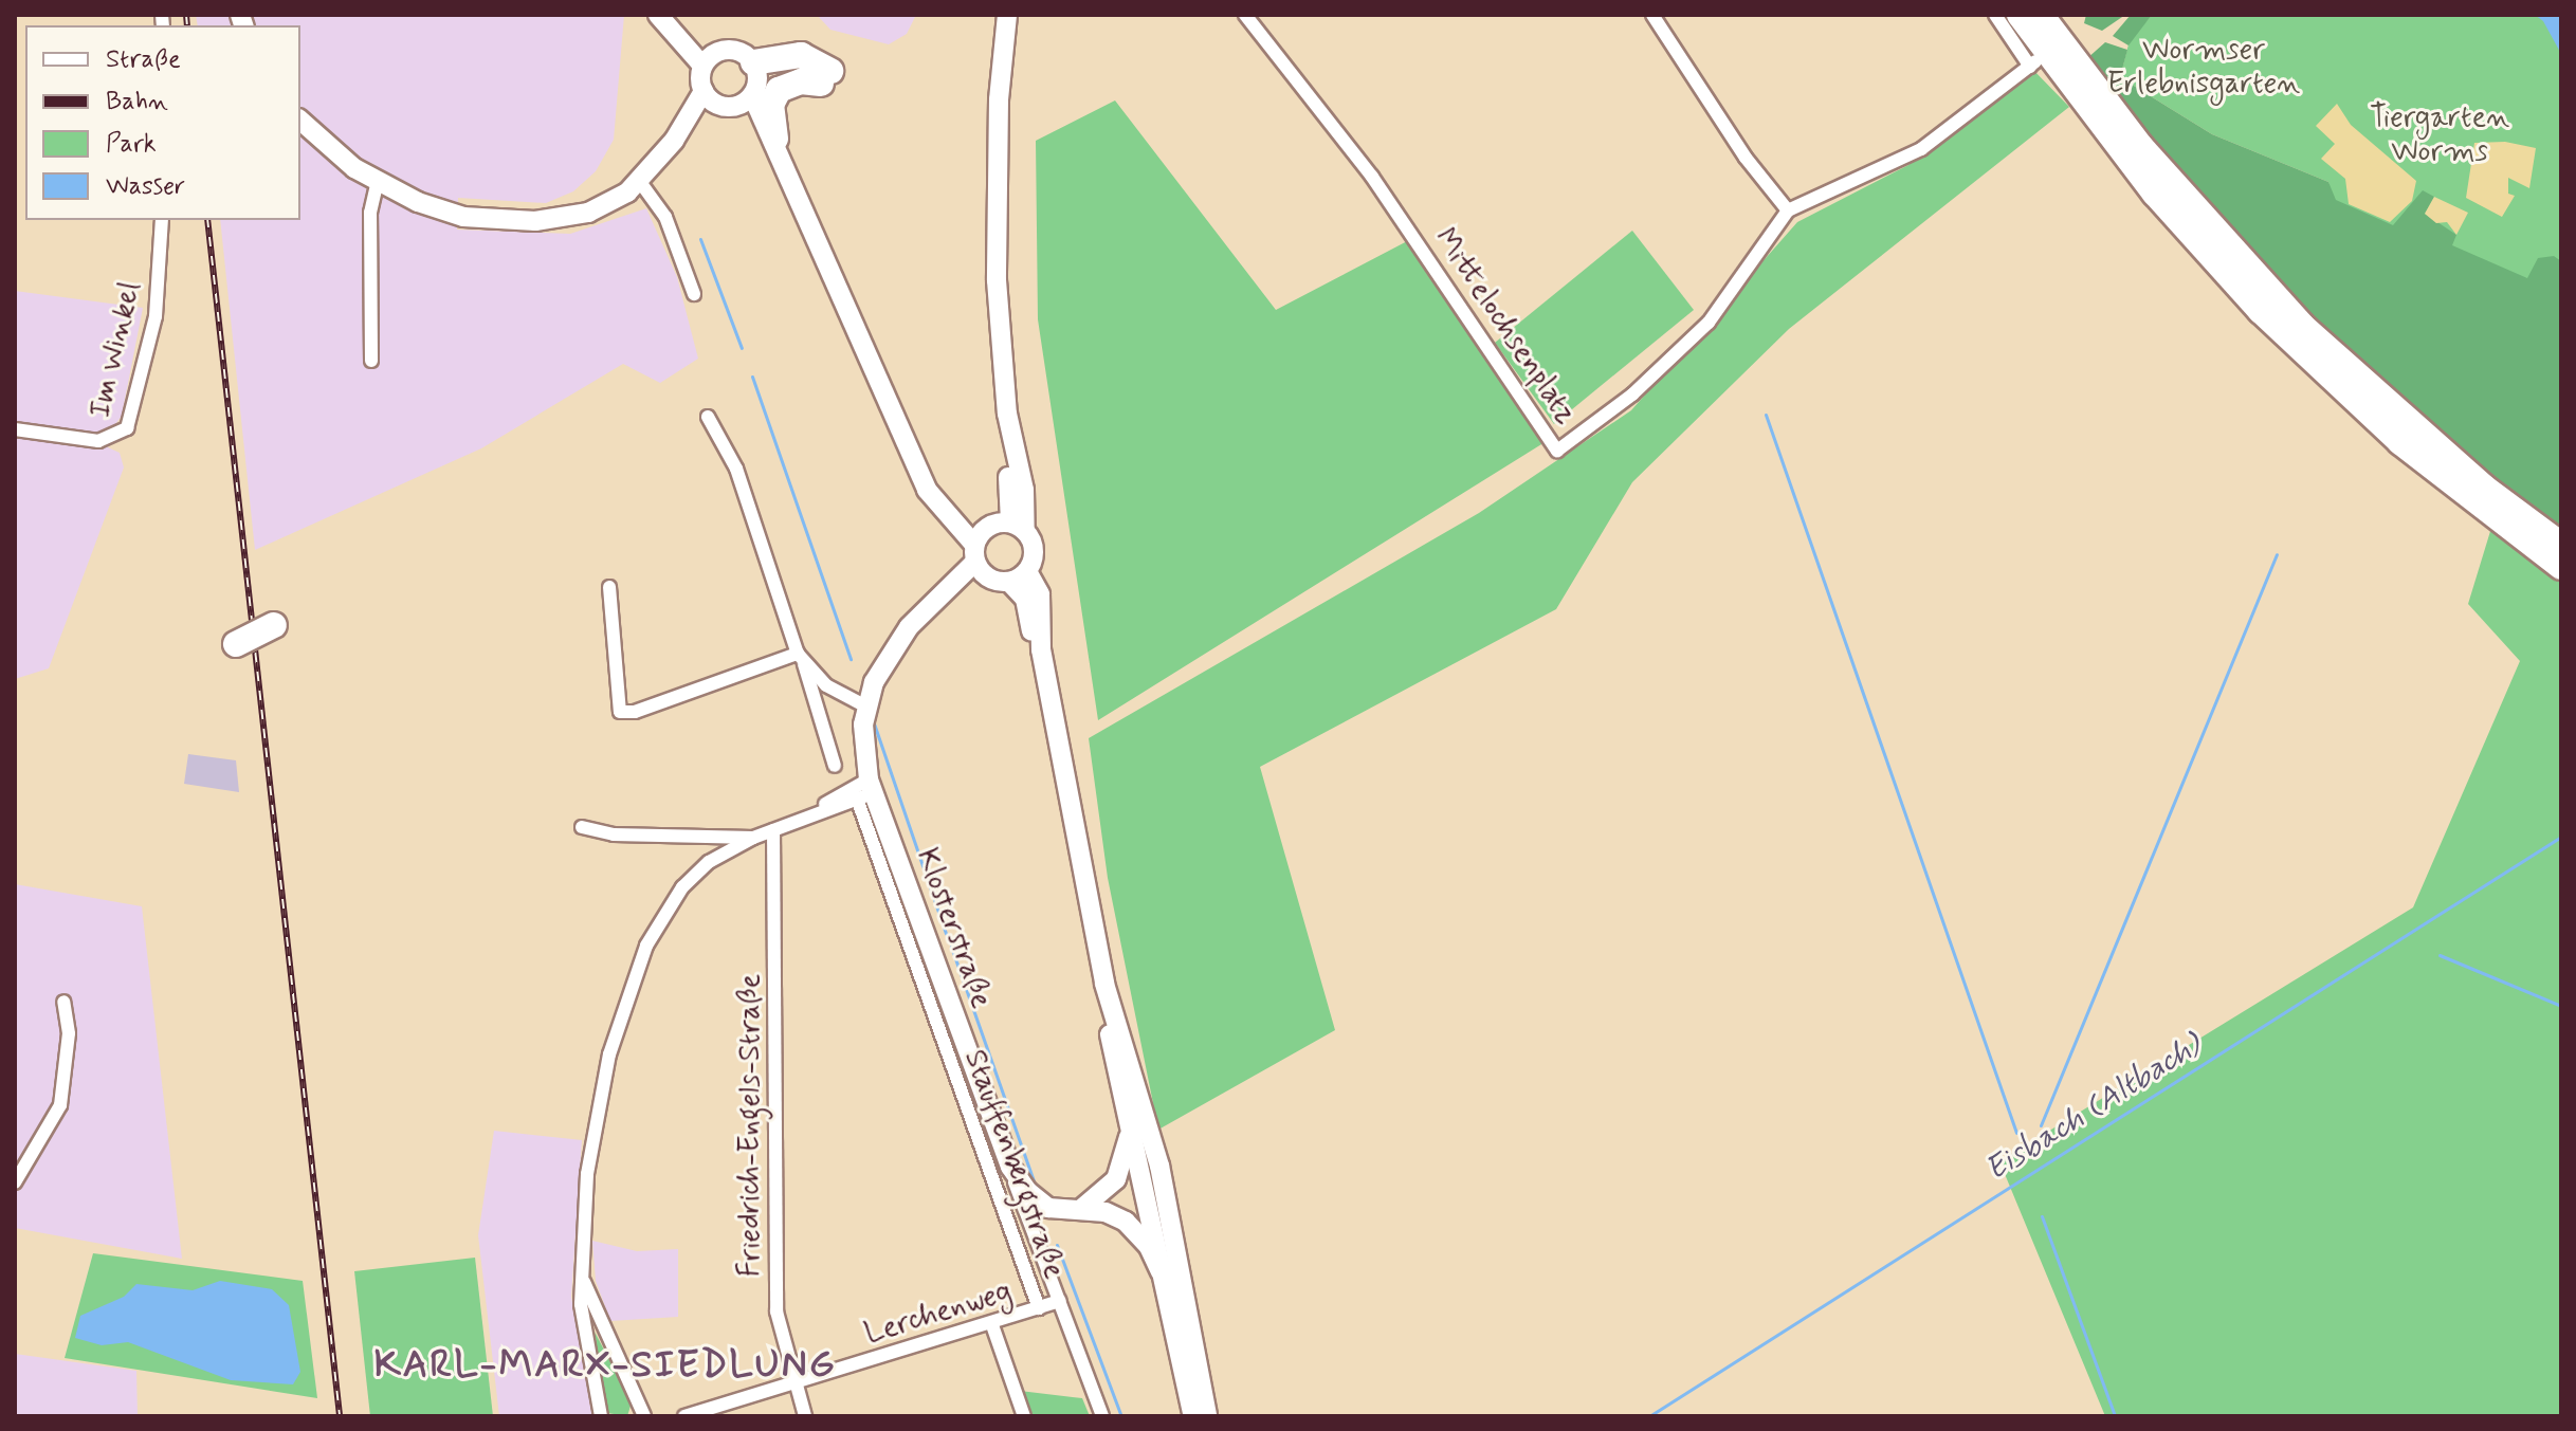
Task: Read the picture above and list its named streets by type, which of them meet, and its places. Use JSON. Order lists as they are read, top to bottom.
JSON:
{
  "streets": {
    "main road": ["Klosterstraße"],
    "street": [
      "Mittelochsenplatz",
      "Im Winkel",
      "Friedrich-Engels-Straße",
      "Stauffenbergstraße",
      "Lerchenweg"
    ]
  },
  "crossings": [
    ["Klosterstraße", "Stauffenbergstraße"],
    ["Klosterstraße", "Lerchenweg"],
    ["Friedrich-Engels-Straße", "Lerchenweg"],
    ["Stauffenbergstraße", "Lerchenweg"]
  ],
  "districts": ["KARL-MARX-SIEDLUNG"],
  "water": ["Eisbach (Altbach)"],
  "parks": ["Wormser Erlebnisgarten", "Tiergarten Worms"],
  "legend": [
    "Straße",
    "Bahn",
    "Park",
    "Wasser"
  ]
}
